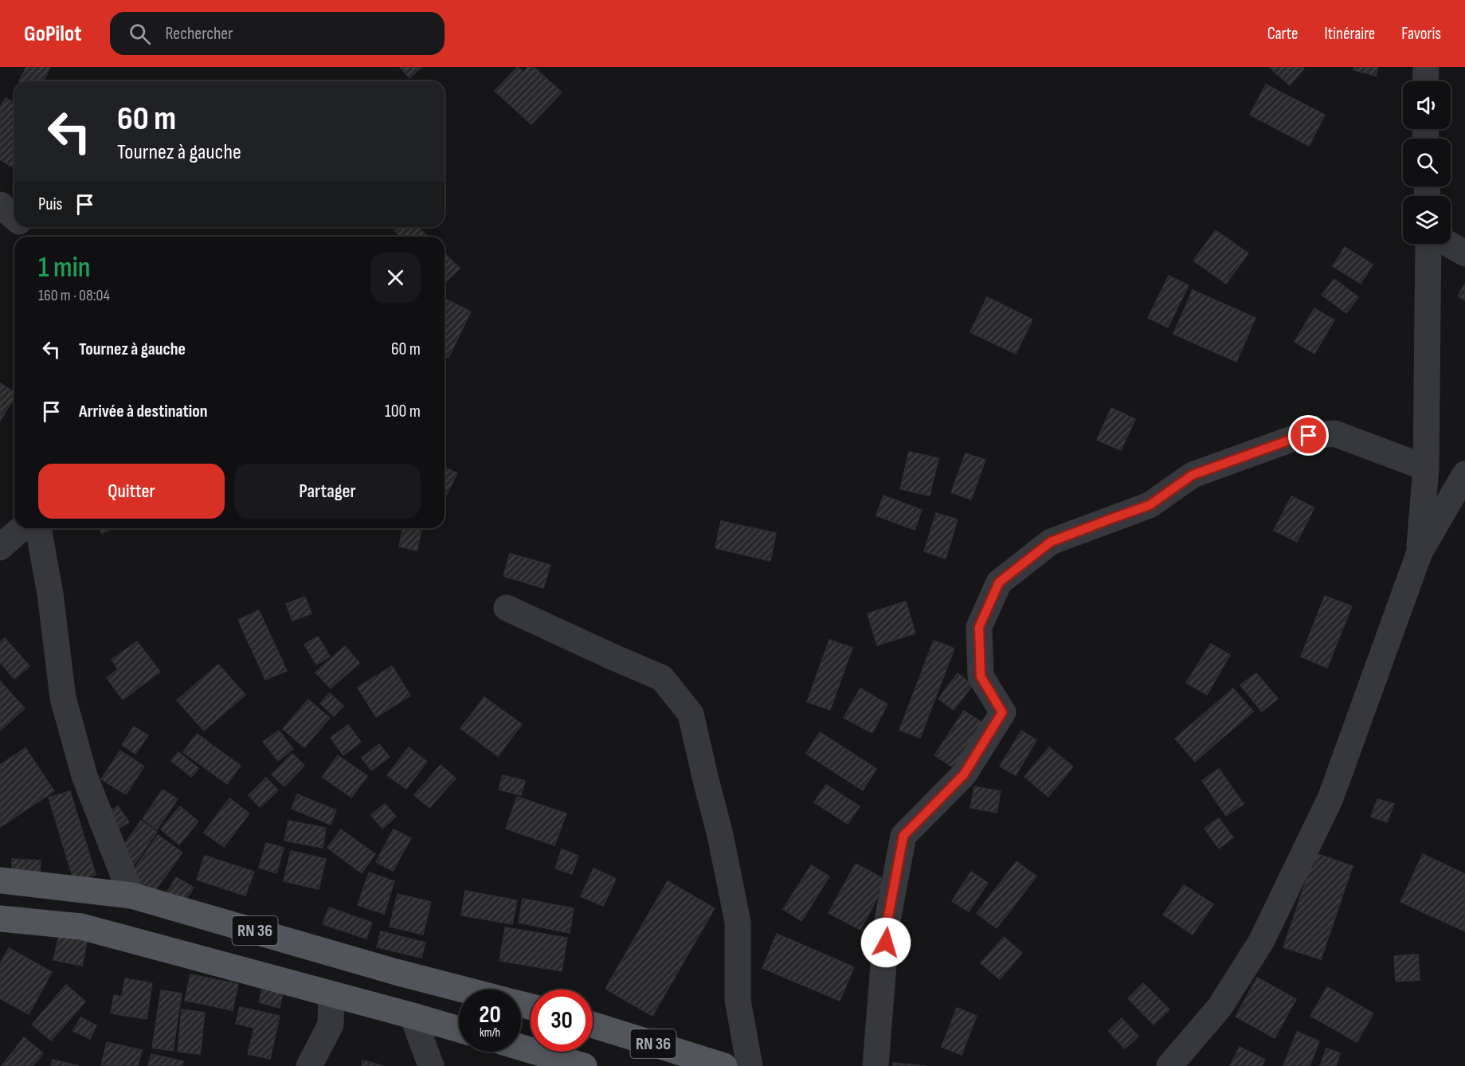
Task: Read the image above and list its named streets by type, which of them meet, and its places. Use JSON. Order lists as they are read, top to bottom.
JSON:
{
  "streets": {
    "main road": ["RN 36"]
  },
  "page": {
    "header": "GoPilot",
    "search": "Rechercher",
    "nav": ["Carte", "Itinéraire", "Favoris"],
    "turn": ["60 m", "Tournez à gauche"],
    "then": "Puis",
    "heading": ["1 min", "160 m · 08:04"],
    "list": [
      {
        "name": "Tournez à gauche",
        "value": "60 m"
      },
      {
        "name": "Arrivée à destination",
        "value": "100 m"
      }
    ],
    "buttons": ["Quitter", "Partager"],
    "speed": "20 km/h",
    "limit": "30"
  }
}
